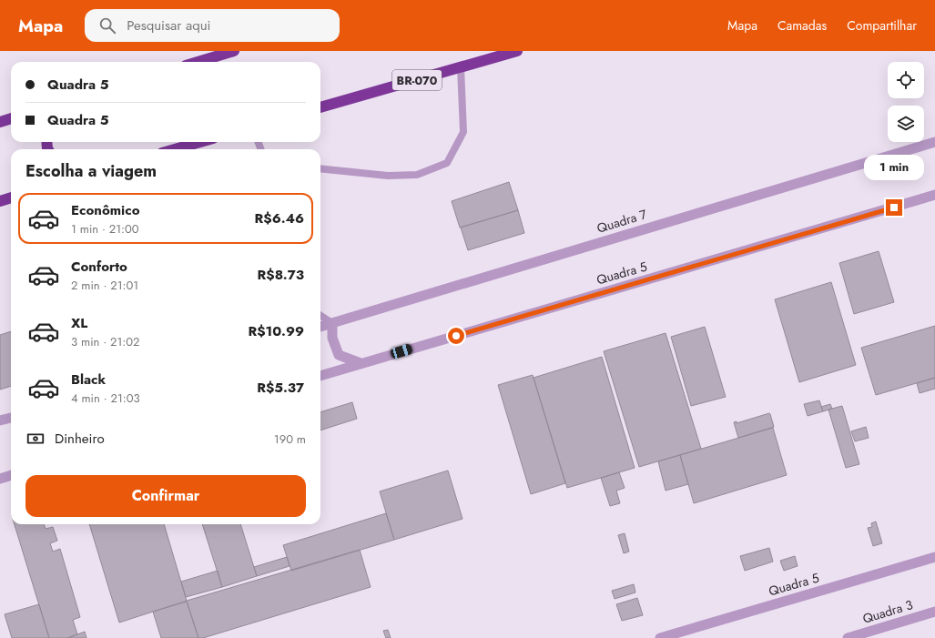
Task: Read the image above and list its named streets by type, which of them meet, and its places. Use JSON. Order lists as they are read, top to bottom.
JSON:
{
  "streets": {
    "highway": ["BR-070"],
    "street": ["Quadra 7", "Quadra 5", "Quadra 3"]
  },
  "page": {
    "header": "Mapa",
    "search": "Pesquisar aqui",
    "nav": ["Mapa", "Camadas", "Compartilhar"],
    "banner": ["Quadra 5", "Quadra 5"],
    "heading": "Escolha a viagem",
    "bubble": "1 min",
    "list": [
      {
        "name": "Econômico",
        "note": "1 min · 21:00",
        "value": "R$6.46"
      },
      {
        "name": "Conforto",
        "note": "2 min · 21:01",
        "value": "R$8.73"
      },
      {
        "name": "XL",
        "note": "3 min · 21:02",
        "value": "R$10.99"
      },
      {
        "name": "Black",
        "note": "4 min · 21:03",
        "value": "R$5.37"
      }
    ],
    "pay": ["Dinheiro", "190 m"],
    "buttons": "Confirmar"
  }
}
